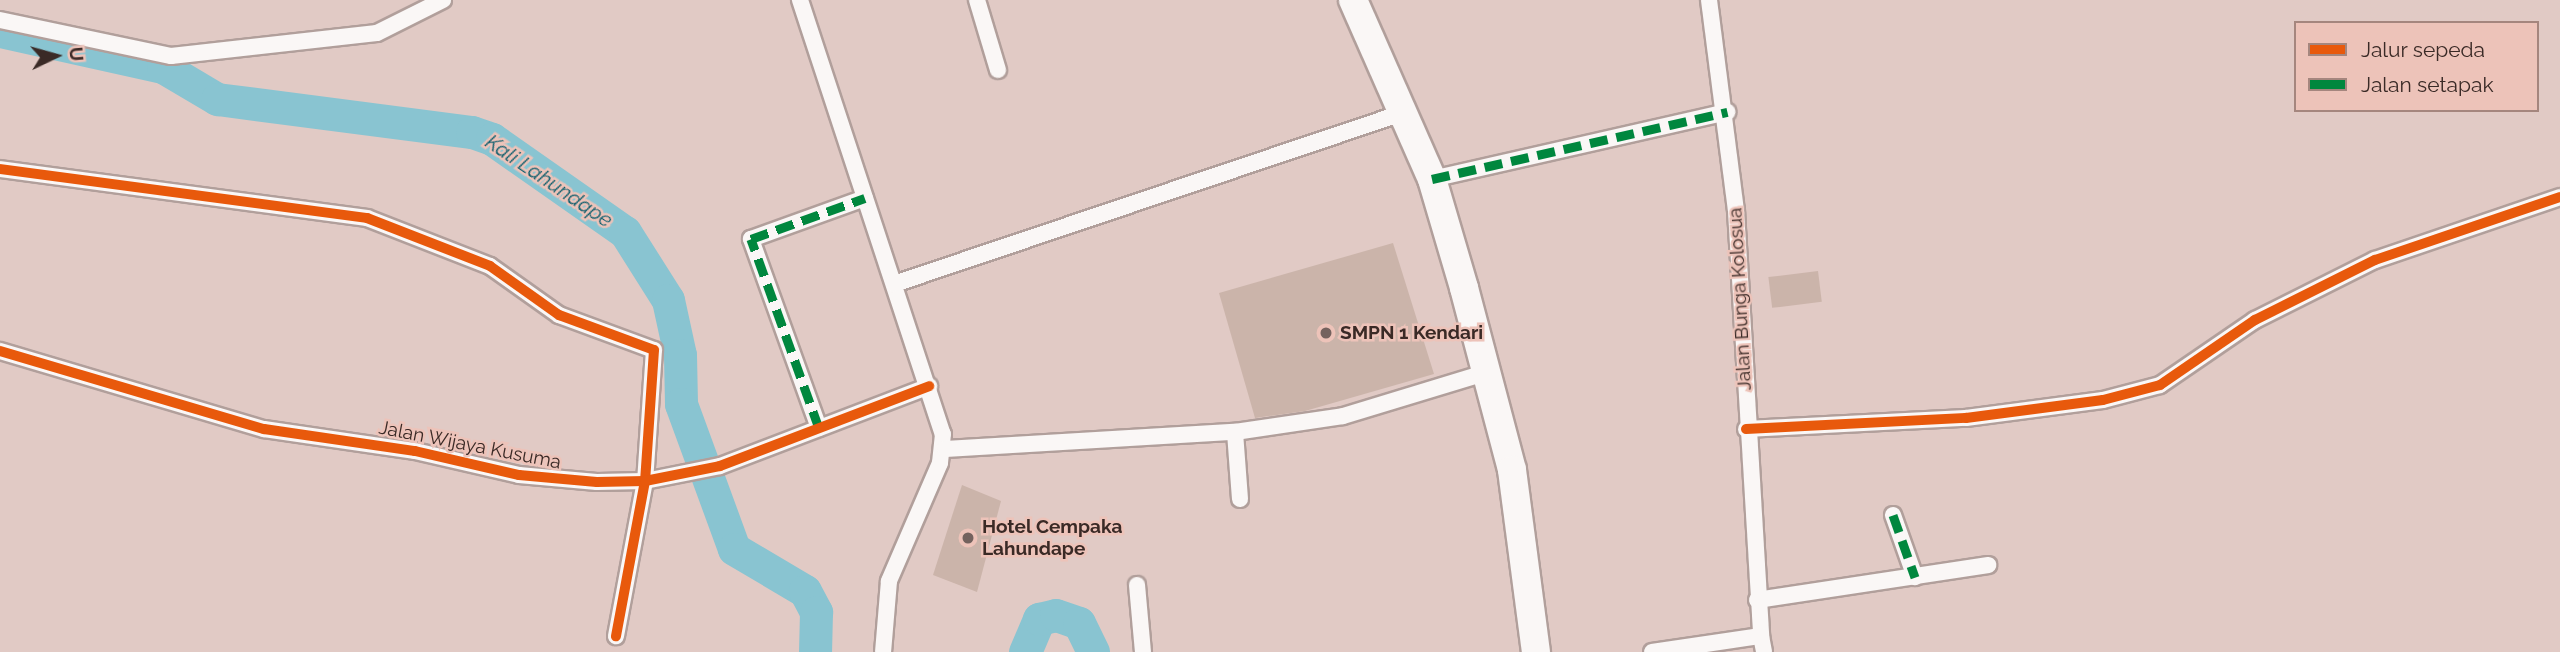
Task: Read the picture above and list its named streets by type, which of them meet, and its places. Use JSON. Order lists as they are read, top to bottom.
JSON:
{
  "streets": {
    "street": ["Jalan Bunga Kolosua", "Jalan Wijaya Kusuma"]
  },
  "water": ["Kali Lahundape"],
  "places": ["SMPN 1 Kendari", "Hotel Cempaka Lahundape"],
  "legend": ["Jalur sepeda", "Jalan setapak"],
  "north": "right"
}
